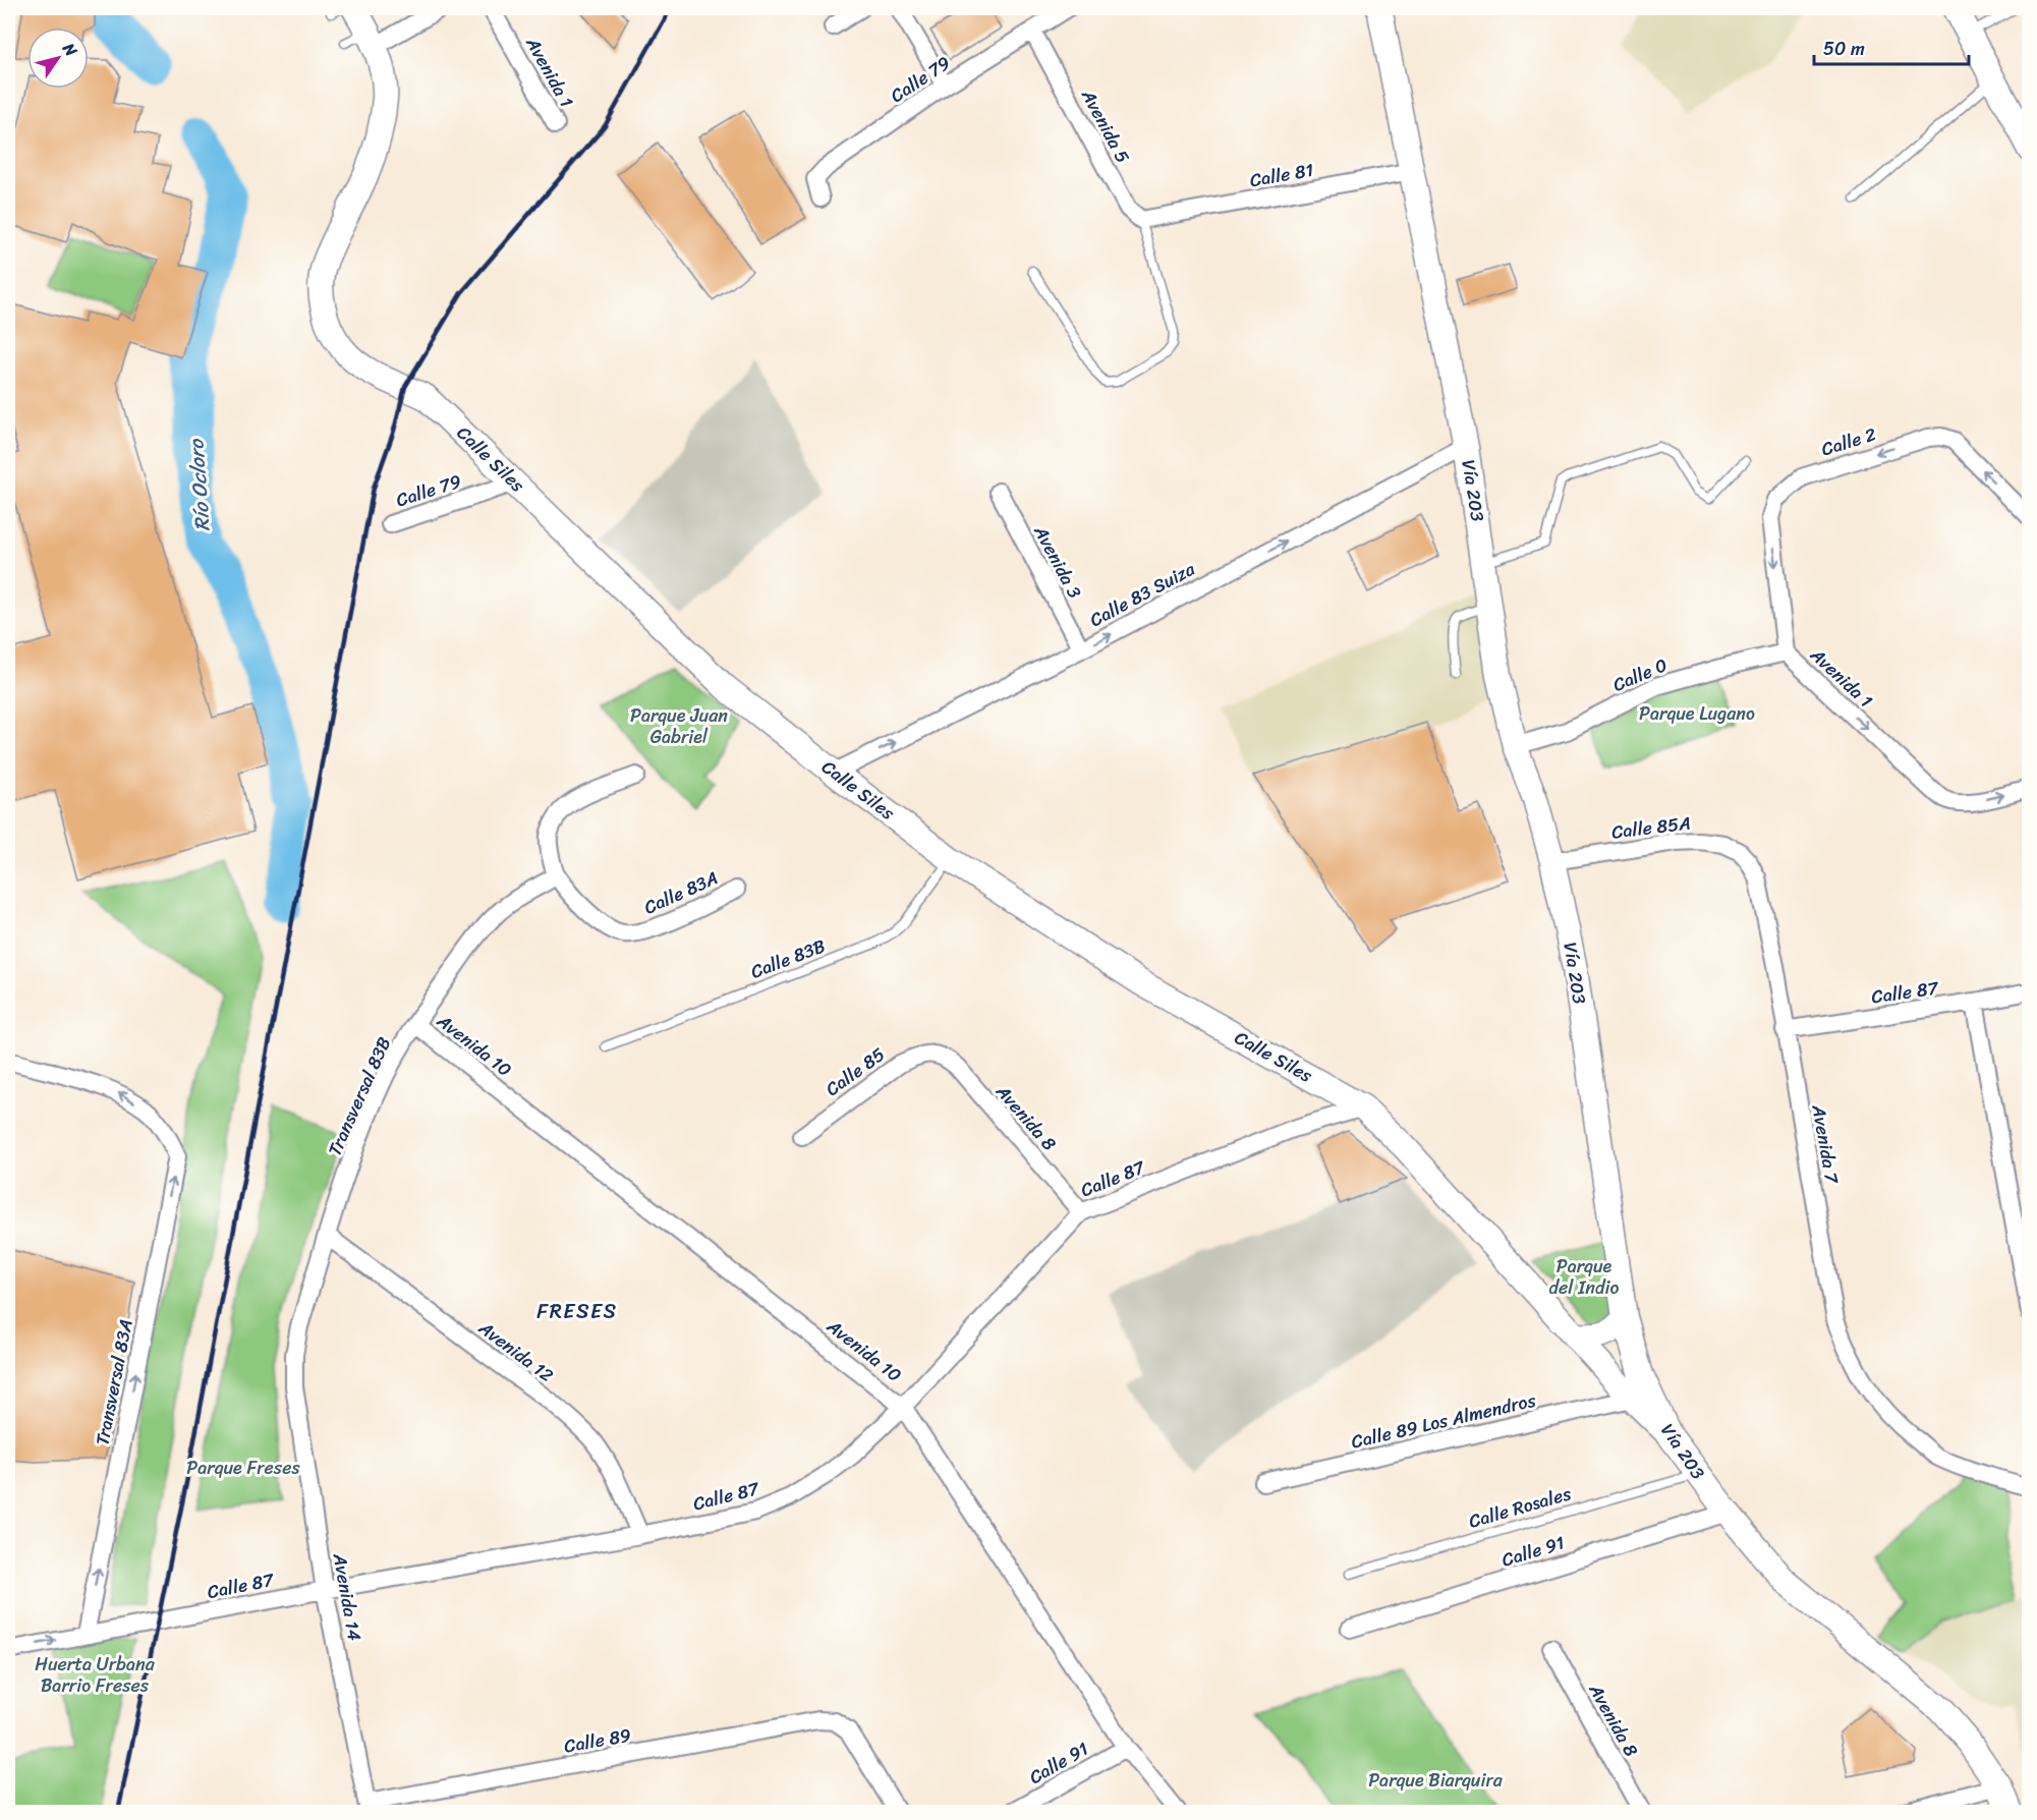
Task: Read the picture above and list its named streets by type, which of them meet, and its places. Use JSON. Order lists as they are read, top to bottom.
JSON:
{
  "streets": {
    "street": [
      "Avenida 1",
      "Calle 79",
      "Avenida 5",
      "Calle 81",
      "Calle 2",
      "Calle Siles",
      "Vía 203",
      "Avenida 3",
      "Calle 83 Suiza",
      "Calle 0",
      "Calle 85A",
      "Calle 83A",
      "Calle 87",
      "Avenida 10",
      "Calle 85",
      "Transversal 83B",
      "Avenida 8",
      "Avenida 7",
      "Avenida 12",
      "Transversal 83A",
      "Calle 89 Los Almendros",
      "Calle 91",
      "Avenida 14",
      "Calle 89"
    ],
    "lane": ["Calle 83B", "Calle Rosales"]
  },
  "crossings": [
    ["Avenida 1", "Calle 2"],
    ["Avenida 1", "Calle 0"],
    ["Calle 79", "Avenida 5"],
    ["Calle 79", "Calle Siles"],
    ["Avenida 5", "Calle 81"],
    ["Calle 81", "Vía 203"],
    ["Calle Siles", "Vía 203"],
    ["Calle Siles", "Calle 83 Suiza"],
    ["Calle Siles", "Calle 83B"],
    ["Calle Siles", "Calle 87"],
    ["Calle Siles", "Calle 89 Los Almendros"],
    ["Vía 203", "Calle 83 Suiza"],
    ["Vía 203", "Calle 0"],
    ["Vía 203", "Calle 85A"],
    ["Vía 203", "Calle Rosales"],
    ["Vía 203", "Calle 91"],
    ["Avenida 3", "Calle 83 Suiza"],
    ["Calle 85A", "Avenida 7"],
    ["Calle 83A", "Transversal 83B"],
    ["Calle 87", "Avenida 10"],
    ["Calle 87", "Avenida 8"],
    ["Calle 87", "Avenida 7"],
    ["Calle 87", "Avenida 12"],
    ["Calle 87", "Transversal 83A"],
    ["Calle 87", "Avenida 14"],
    ["Avenida 10", "Transversal 83B"],
    ["Avenida 10", "Calle 91"],
    ["Calle 85", "Avenida 8"],
    ["Transversal 83B", "Avenida 12"],
    ["Transversal 83B", "Avenida 14"],
    ["Avenida 14", "Calle 89"]
  ],
  "one_way": [
    "Avenida 1",
    "Calle 2",
    "Calle 83 Suiza",
    "Transversal 83A"
  ],
  "districts": ["FRESES"],
  "water": ["Río Ocloro"],
  "parks": [
    "Parque Lugano",
    "Parque Juan Gabriel",
    "Parque del Indio",
    "Parque Freses",
    "Huerta Urbana Barrio Freses",
    "Parque Biarquira"
  ],
  "scale_bar": "50 m",
  "north": "top right"
}
